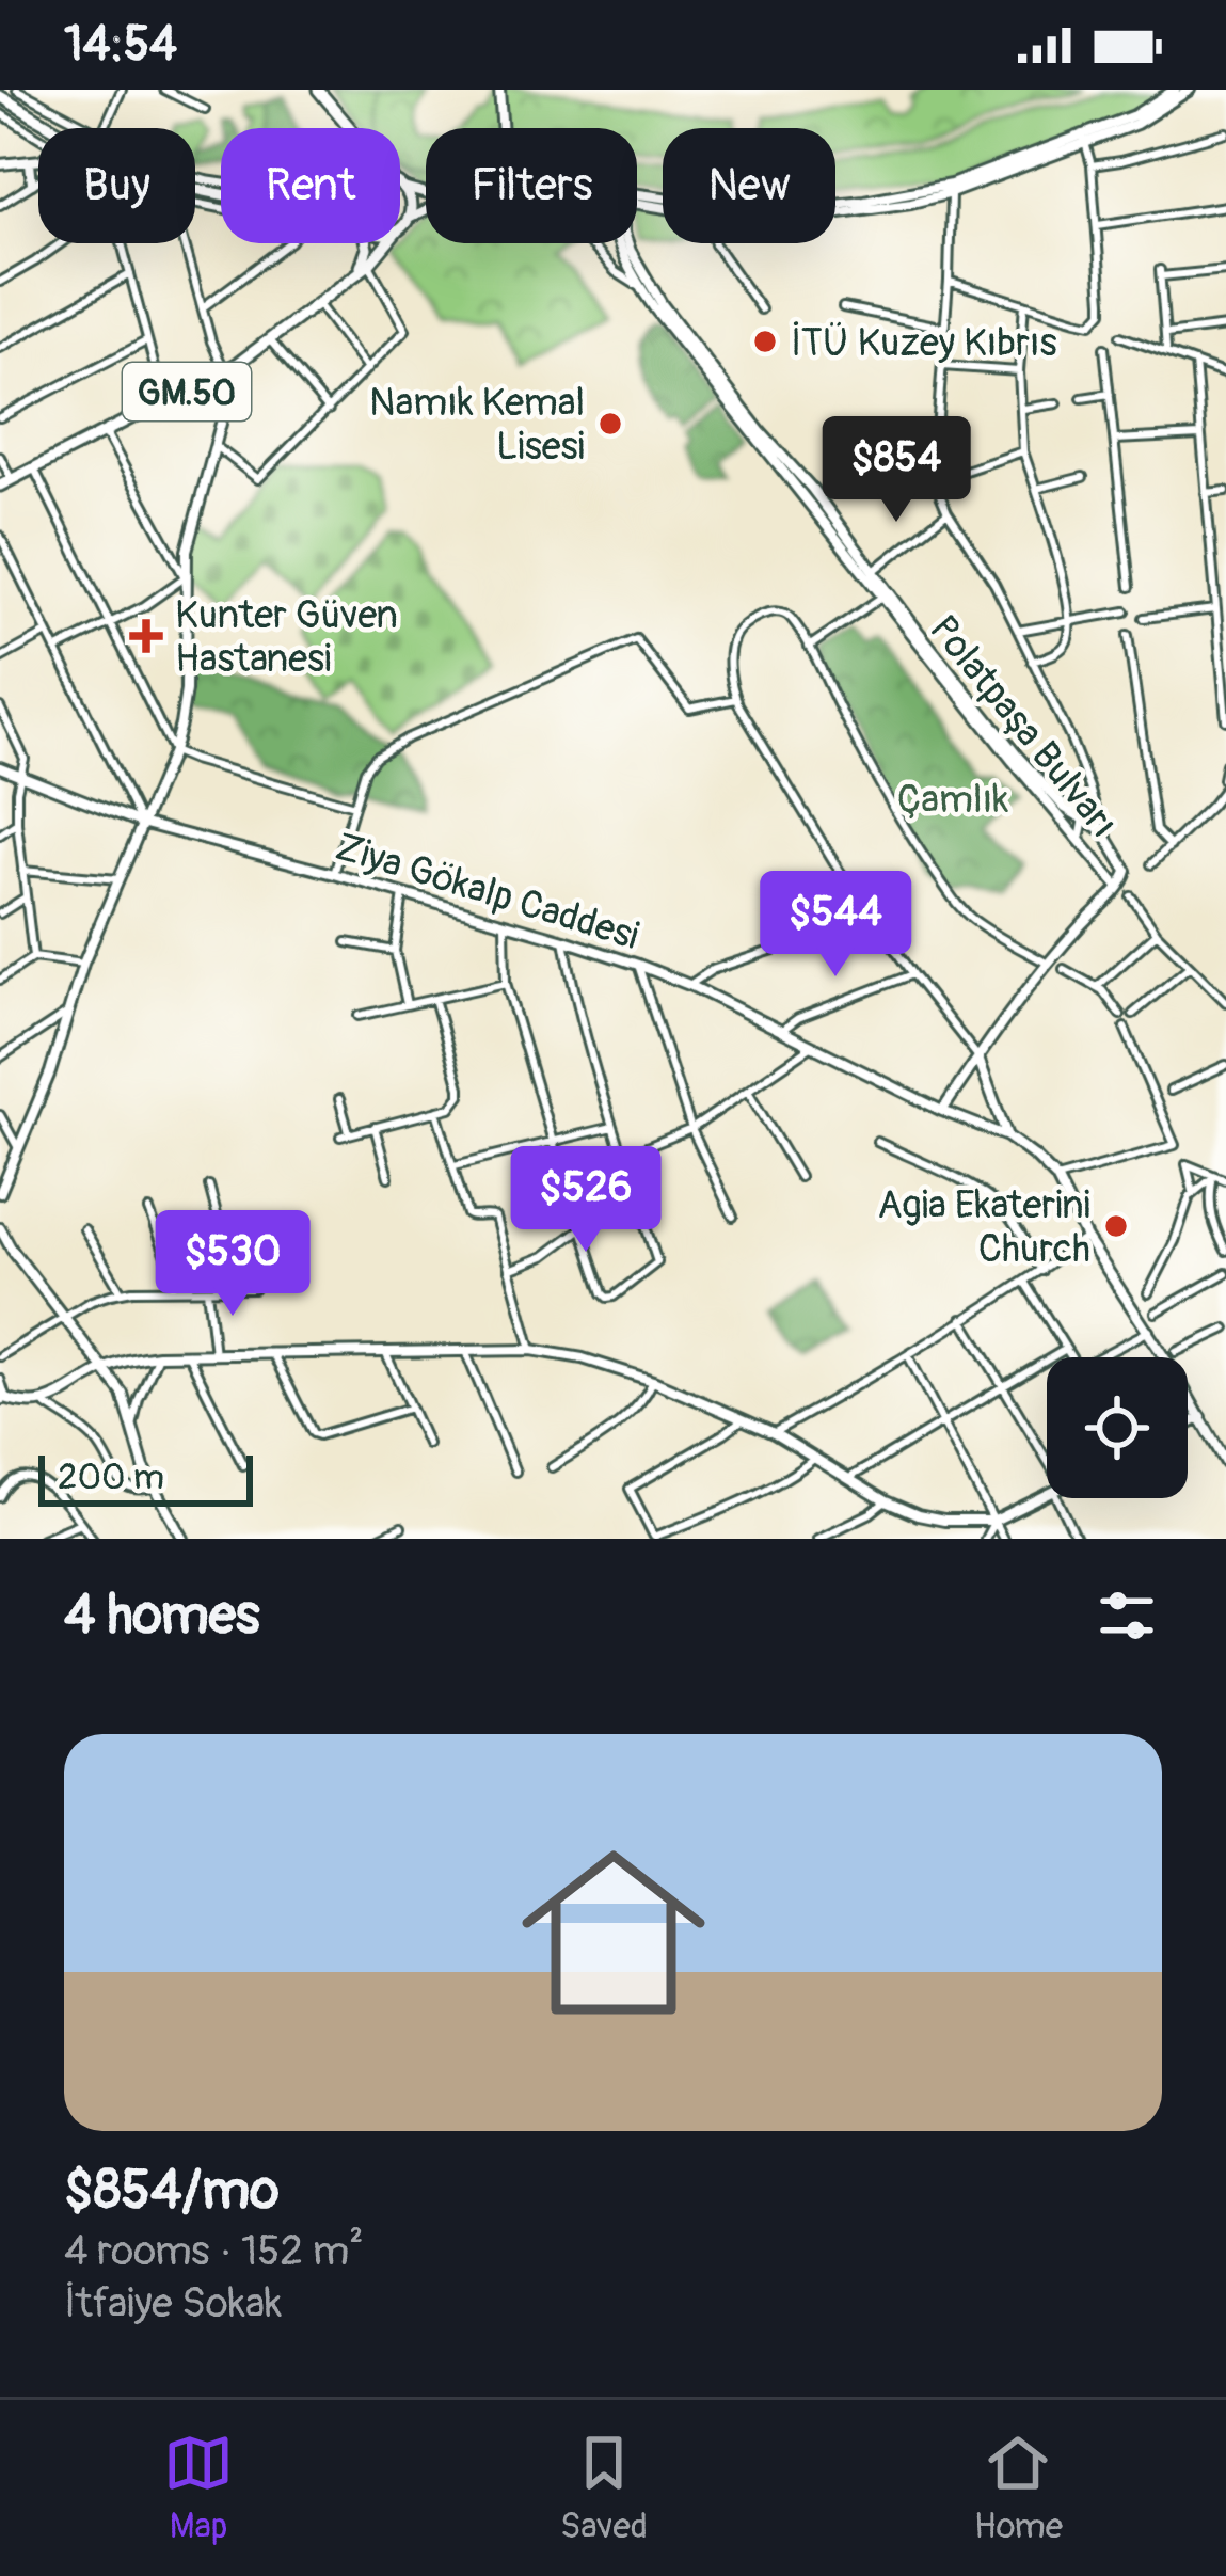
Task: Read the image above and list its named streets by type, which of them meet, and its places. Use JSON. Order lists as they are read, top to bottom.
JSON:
{
  "streets": {
    "main road": ["GM.50", "Polatpaşa Bulvarı", "Ziya Gökalp Caddesi"]
  },
  "parks": ["Çamlık"],
  "places": {
    "other": ["İTÜ Kuzey Kıbrıs", "Namık Kemal Lisesi", "Agia Ekaterini Church"],
    "health": ["Kunter Güven Hastanesi"]
  },
  "scale_bar": "200 m",
  "page": {
    "status": "14:54",
    "chip": [
      "Buy",
      "Rent",
      "Filters",
      "New"
    ],
    "price": [
      "$854",
      "$544",
      "$526",
      "$530"
    ],
    "scale": "200 m",
    "heading": "4 homes",
    "list": [
      {
        "name": "$854/mo",
        "note": "4 rooms · 152 m² · İtfaiye Sokak"
      }
    ],
    "tabs": ["Map", "Saved", "Home"]
  }
}
